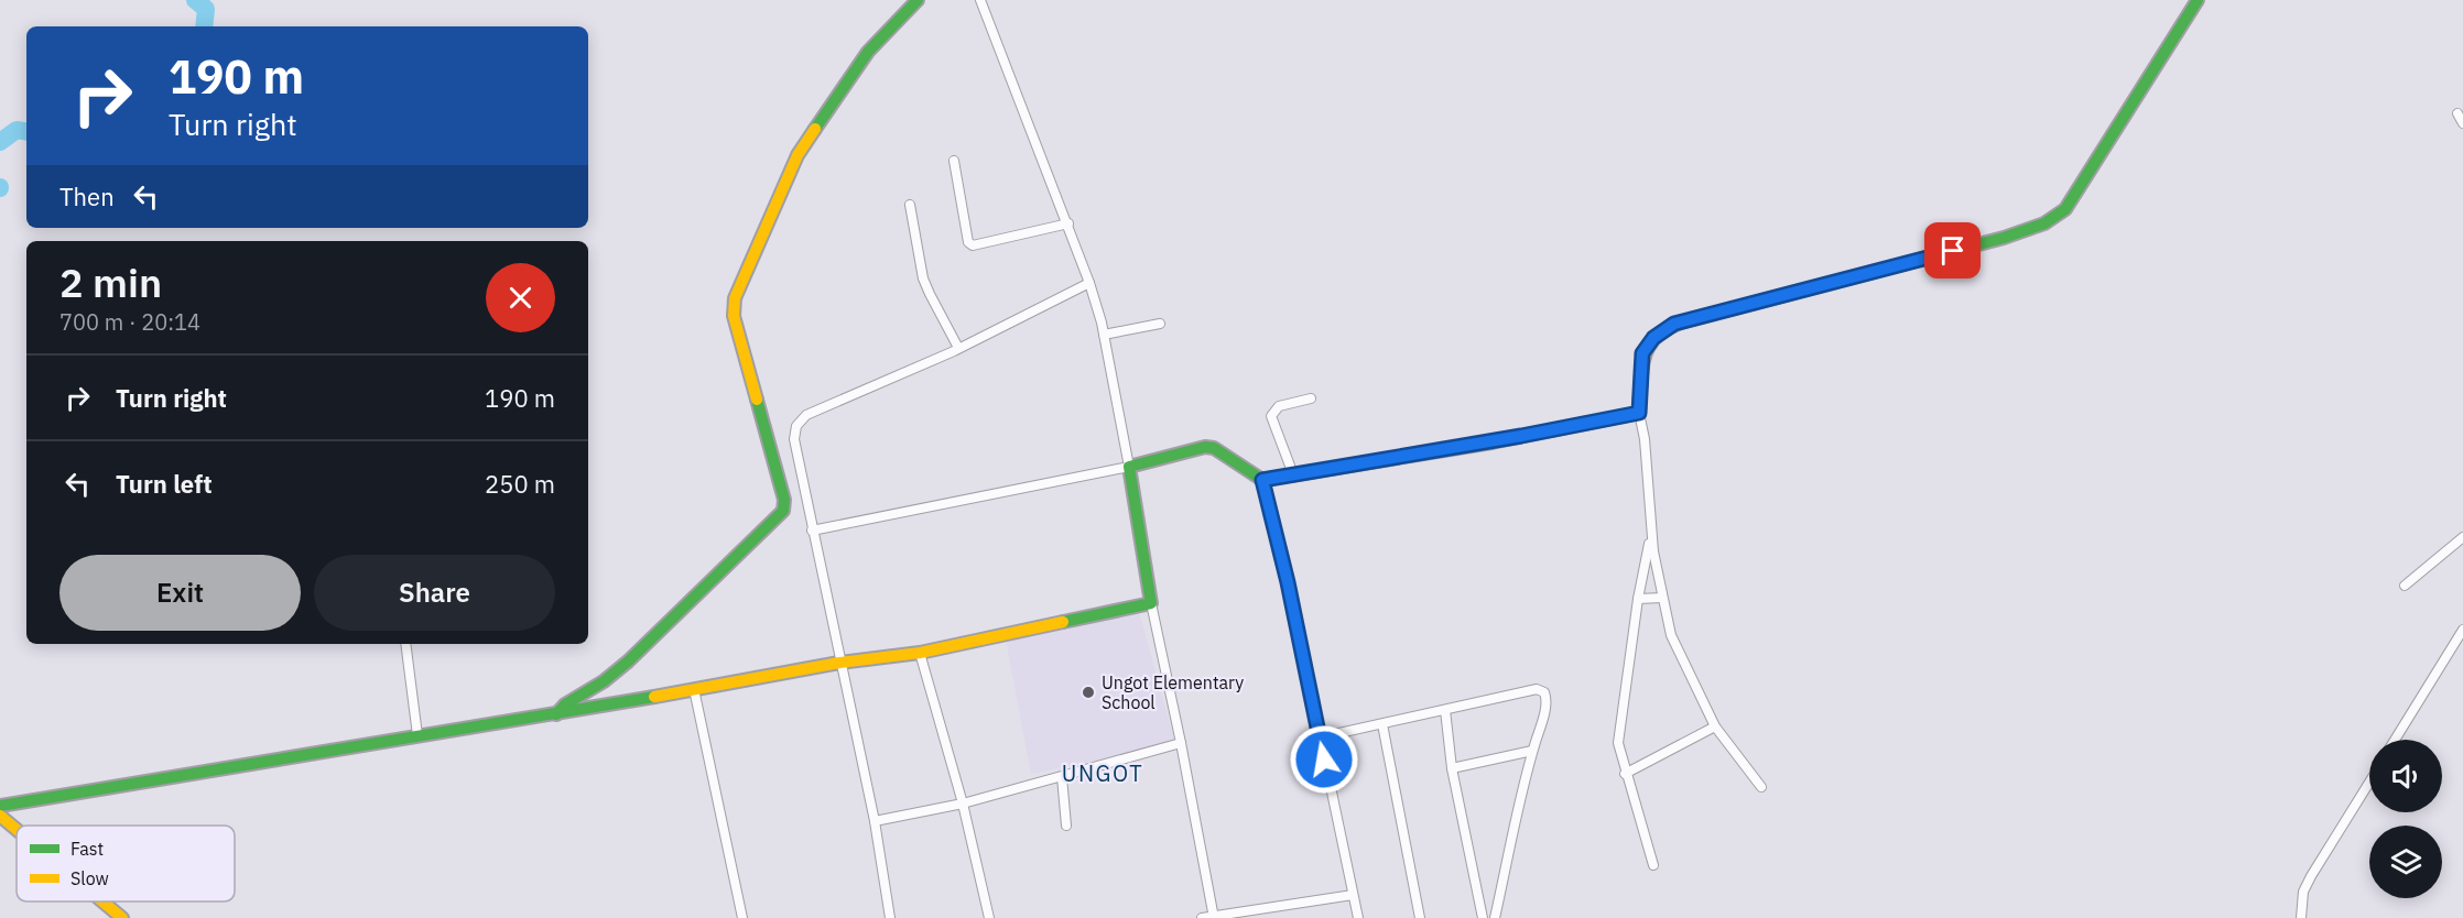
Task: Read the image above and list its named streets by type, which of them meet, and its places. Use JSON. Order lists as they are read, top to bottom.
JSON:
{
  "districts": ["UNGOT"],
  "places": ["Ungot Elementary School"],
  "legend": ["Fast", "Slow"],
  "page": {
    "turn": ["190 m", "Turn right"],
    "then": "Then",
    "heading": ["2 min", "700 m · 20:14"],
    "list": [
      {
        "name": "Turn right",
        "value": "190 m"
      },
      {
        "name": "Turn left",
        "value": "250 m"
      }
    ],
    "buttons": ["Exit", "Share"]
  }
}
